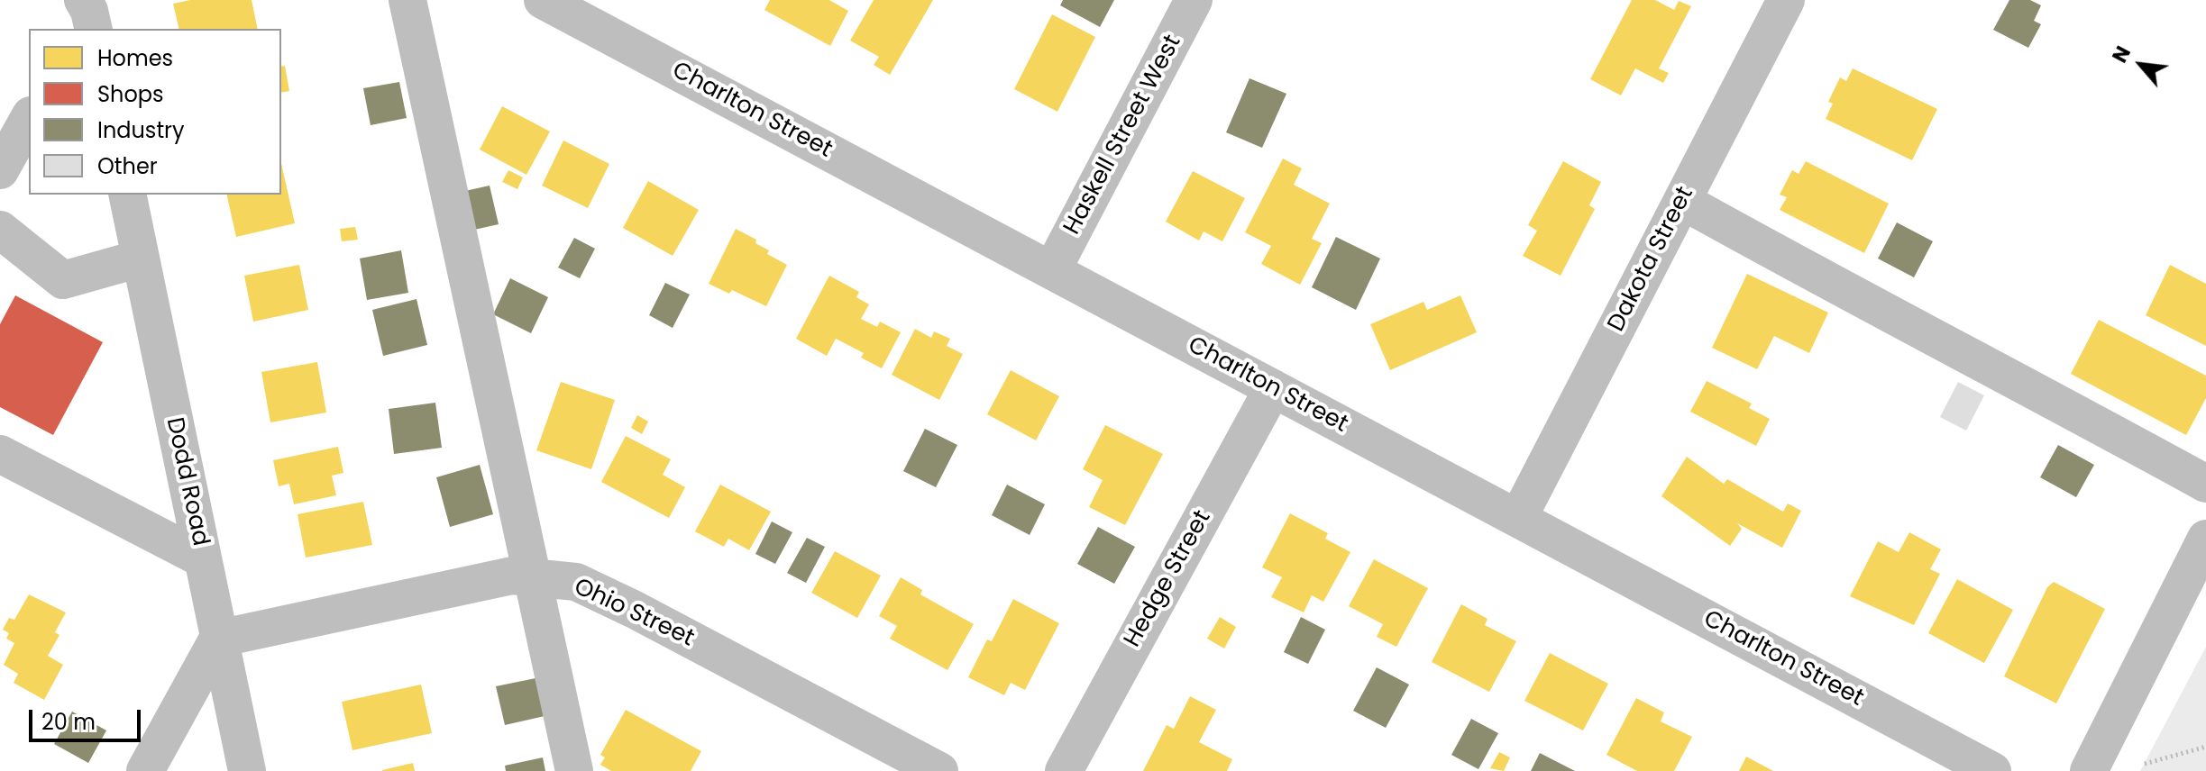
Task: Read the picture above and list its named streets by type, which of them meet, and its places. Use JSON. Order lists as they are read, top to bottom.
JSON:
{
  "streets": {
    "street": [
      "Charlton Street",
      "Haskell Street West",
      "Dakota Street",
      "Dodd Road",
      "Hedge Street",
      "Ohio Street"
    ]
  },
  "crossings": [
    ["Charlton Street", "Haskell Street West"],
    ["Charlton Street", "Dakota Street"],
    ["Charlton Street", "Hedge Street"],
    ["Dodd Road", "Ohio Street"]
  ],
  "legend": [
    "Homes",
    "Shops",
    "Industry",
    "Other"
  ],
  "scale_bar": "20 m",
  "north": "top left"
}
